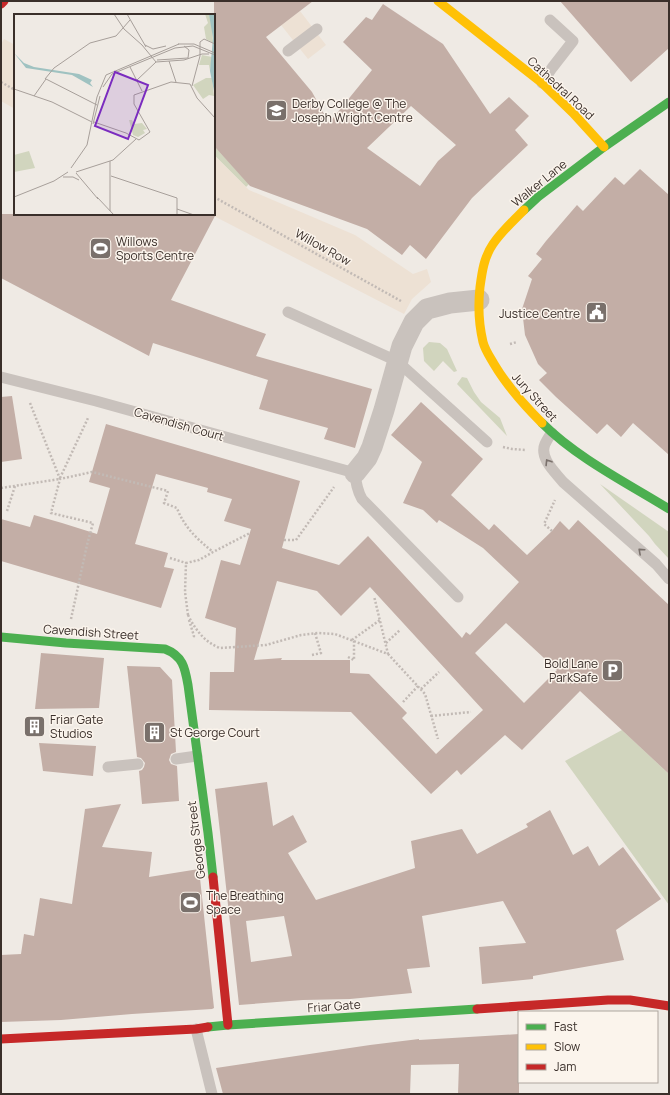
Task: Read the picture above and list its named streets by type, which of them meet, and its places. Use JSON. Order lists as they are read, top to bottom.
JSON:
{
  "streets": {
    "street": [
      "Cathedral Road",
      "Walker Lane",
      "Jury Street",
      "Cavendish Street",
      "George Street",
      "Friar Gate"
    ],
    "lane": ["Cavendish Court"],
    "path": ["Willow Row"]
  },
  "crossings": [
    ["Cathedral Road", "Walker Lane"],
    ["Walker Lane", "Jury Street"],
    ["Cavendish Street", "George Street"],
    ["George Street", "Friar Gate"]
  ],
  "places": {
    "school or university": ["Derby College @ The Joseph Wright Centre"],
    "sports": ["Willows Sports Centre", "The Breathing Space"],
    "public building": ["Justice Centre"],
    "parking": ["Bold Lane ParkSafe"],
    "building": ["Friar Gate Studios", "St George Court"]
  },
  "legend": ["Fast", "Slow", "Jam"]
}
